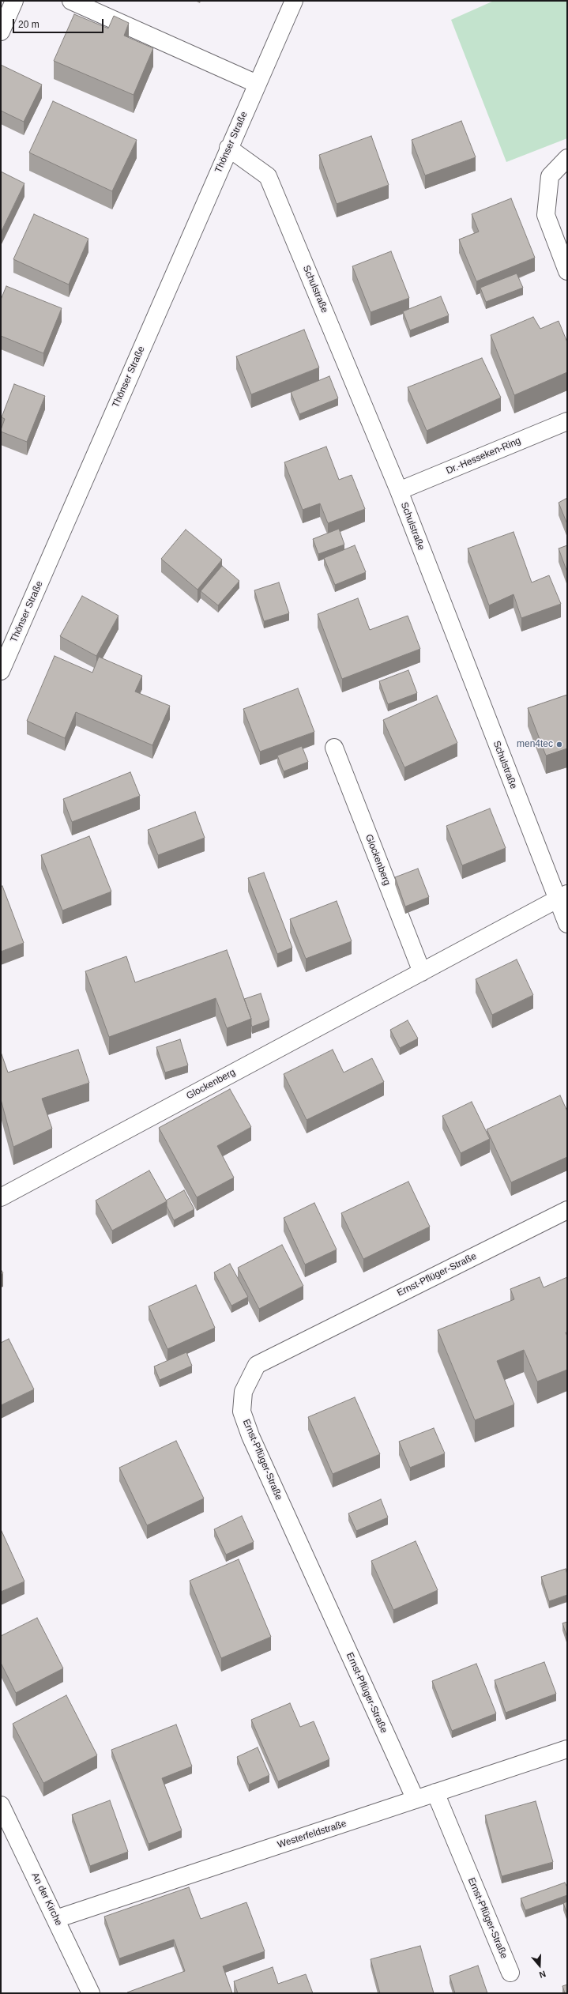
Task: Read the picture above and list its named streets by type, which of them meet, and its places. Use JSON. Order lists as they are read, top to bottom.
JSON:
{
  "streets": {
    "street": [
      "Thönser Straße",
      "Schulstraße",
      "Dr.-Hesseken-Ring",
      "Glockenberg",
      "Ernst-Pflüger-Straße",
      "Westerfeldstraße",
      "An der Kirche"
    ]
  },
  "crossings": [
    ["Thönser Straße", "Schulstraße"],
    ["Schulstraße", "Dr.-Hesseken-Ring"],
    ["Schulstraße", "Glockenberg"],
    ["Ernst-Pflüger-Straße", "Westerfeldstraße"],
    ["Westerfeldstraße", "An der Kirche"]
  ],
  "places": ["men4tec"],
  "scale_bar": "20 m",
  "north": "bottom"
}
